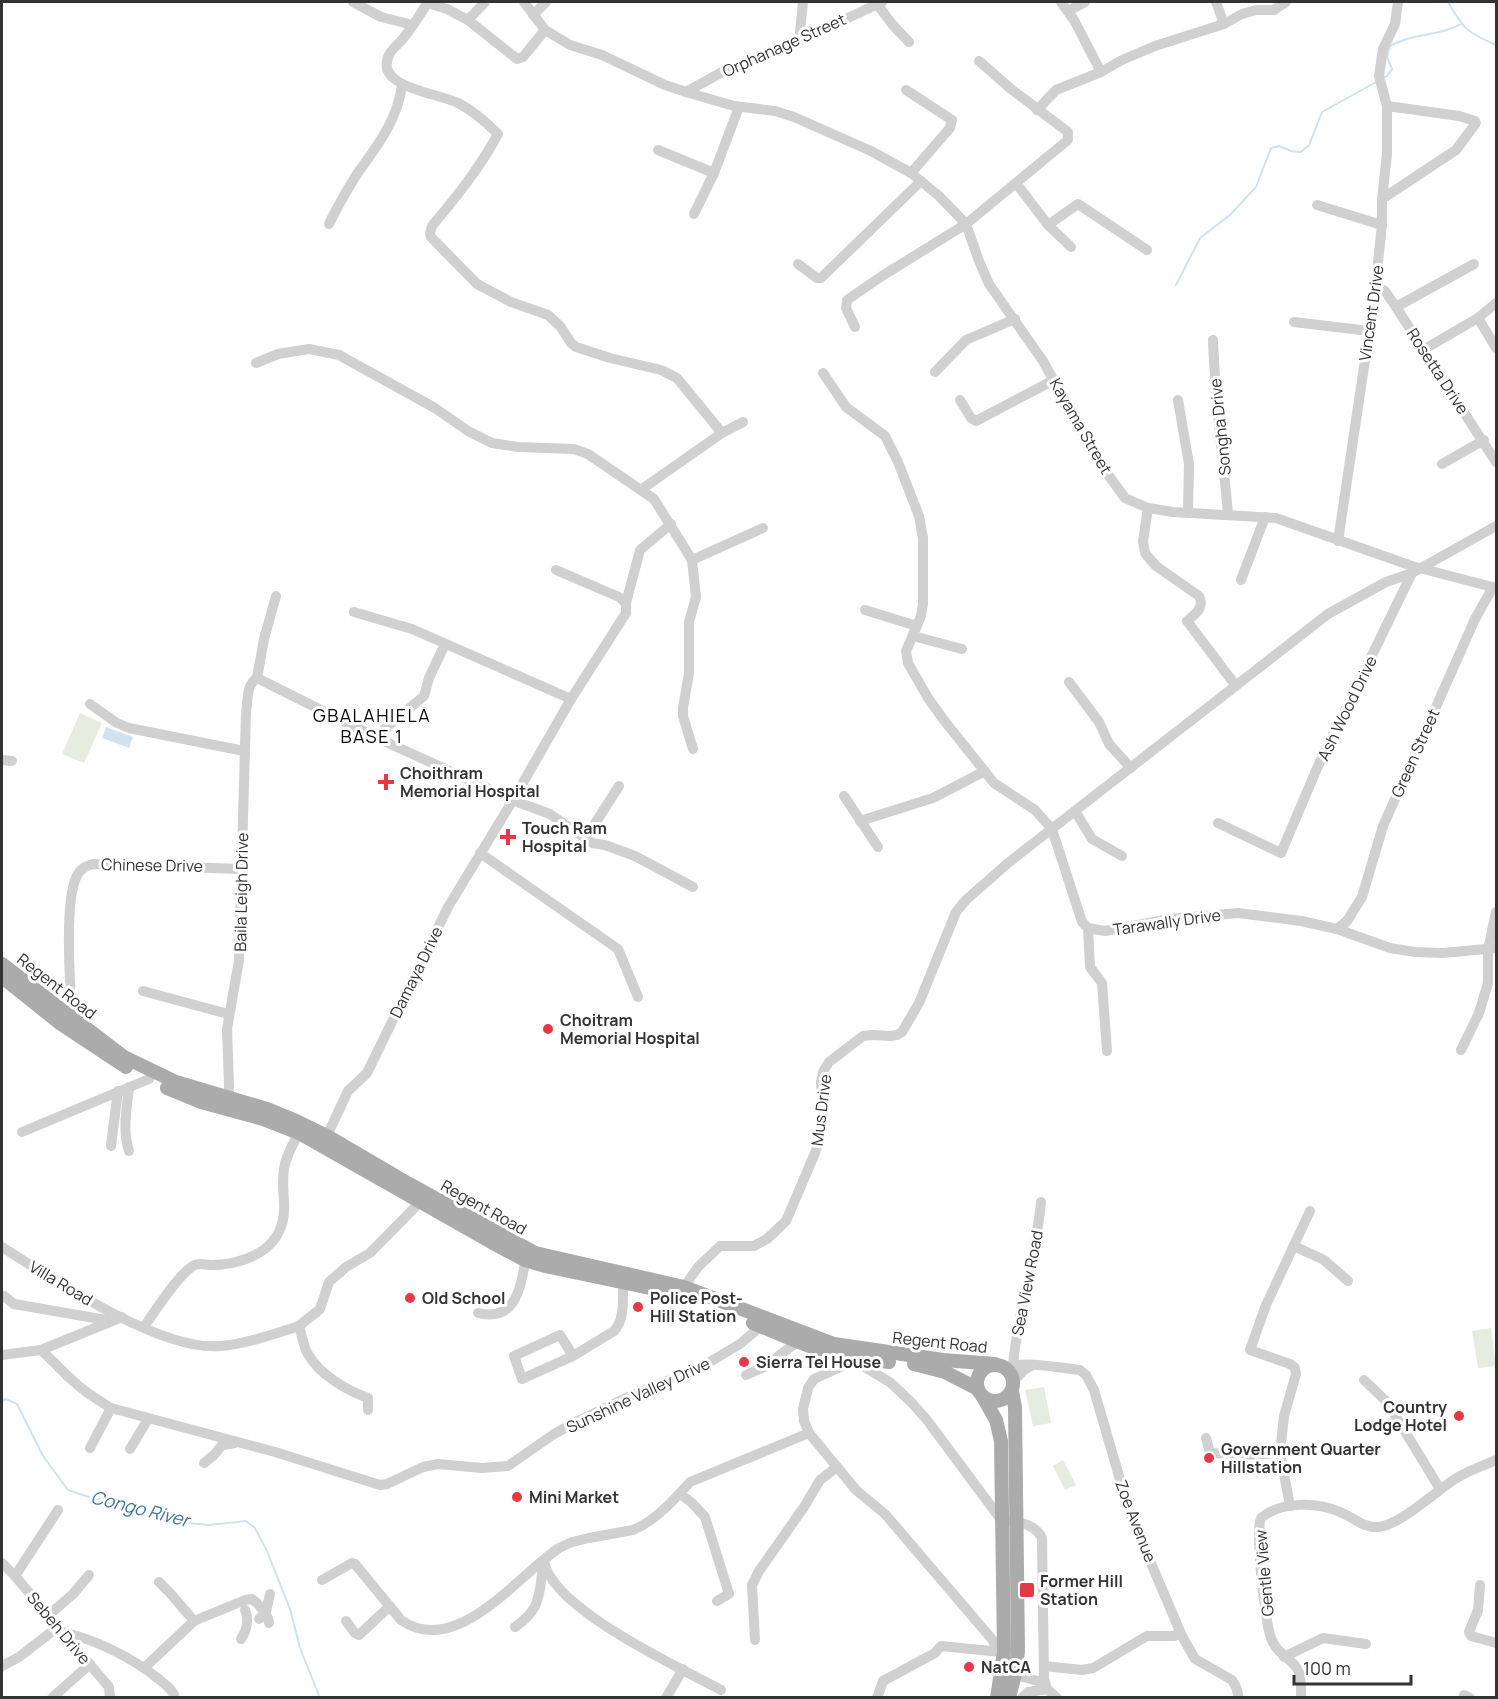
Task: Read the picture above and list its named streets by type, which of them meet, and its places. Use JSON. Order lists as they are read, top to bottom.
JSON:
{
  "streets": {
    "main road": ["Regent Road"],
    "street": [
      "Orphanage Street",
      "Vincent Drive",
      "Rosetta Drive",
      "Kayama Street",
      "Songha Drive",
      "Ash Wood Drive",
      "Green Street",
      "Chinese Drive",
      "Baila Leigh Drive",
      "Tarawally Drive",
      "Damaya Drive",
      "Mus Drive",
      "Villa Road",
      "Sea View Road",
      "Sunshine Valley Drive",
      "Zoe Avenue",
      "Gentle View",
      "Sebeh Drive"
    ]
  },
  "crossings": [
    ["Vincent Drive", "Rosetta Drive"],
    ["Vincent Drive", "Kayama Street"],
    ["Kayama Street", "Songha Drive"],
    ["Kayama Street", "Ash Wood Drive"],
    ["Green Street", "Tarawally Drive"],
    ["Chinese Drive", "Baila Leigh Drive"],
    ["Chinese Drive", "Regent Road"],
    ["Baila Leigh Drive", "Regent Road"],
    ["Tarawally Drive", "Mus Drive"],
    ["Damaya Drive", "Regent Road"],
    ["Regent Road", "Mus Drive"],
    ["Regent Road", "Sea View Road"],
    ["Regent Road", "Sunshine Valley Drive"],
    ["Regent Road", "Zoe Avenue"],
    ["Sea View Road", "Zoe Avenue"]
  ],
  "districts": ["GBALAHIELA BASE 1"],
  "water": ["Congo River"],
  "places": {
    "health": ["Choithram Memorial Hospital", "Touch Ram Hospital"],
    "other": [
      "Choitram Memorial Hospital",
      "Old School",
      "Police Post- Hill Station",
      "Sierra Tel House",
      "Country Lodge Hotel",
      "Government Quarter Hillstation",
      "Mini Market",
      "NatCA"
    ],
    "transit": ["Former Hill Station"]
  },
  "scale_bar": "100 m"
}
